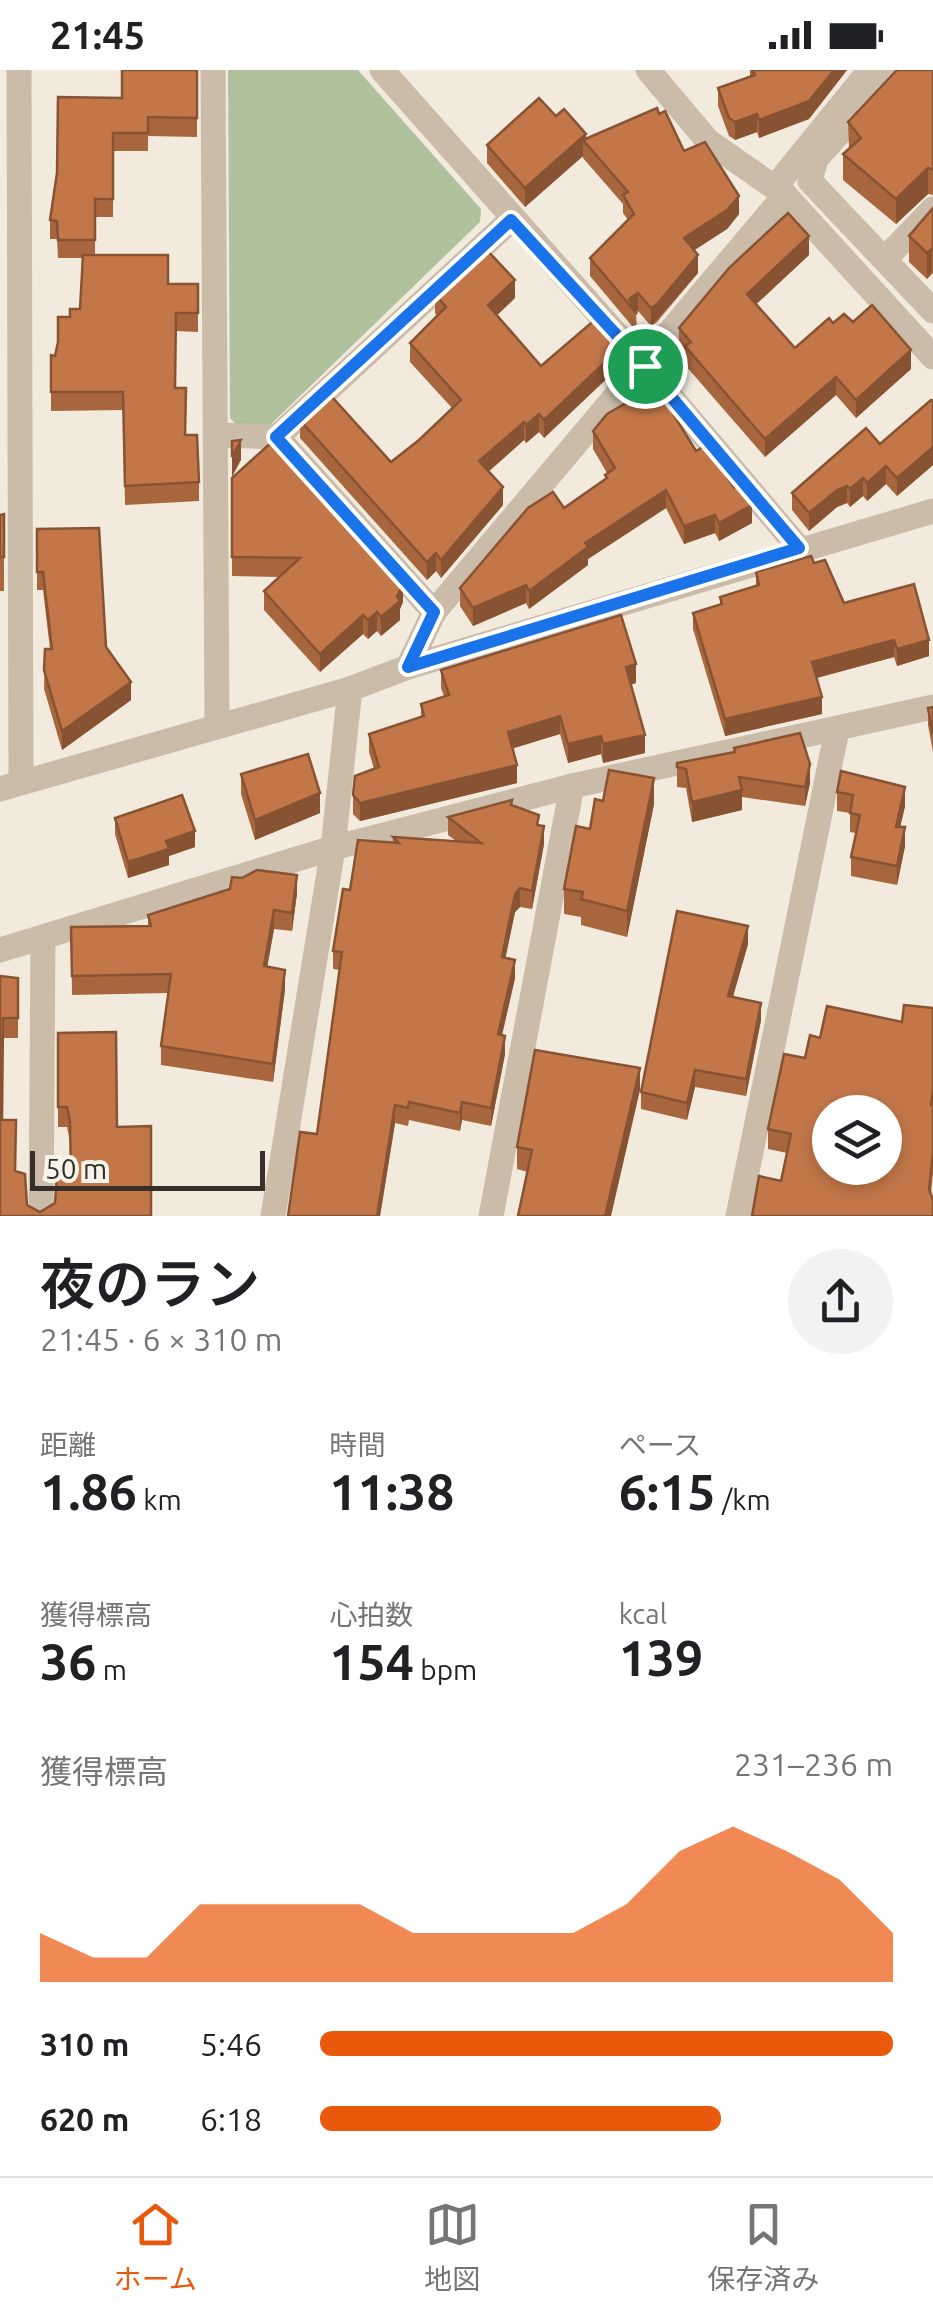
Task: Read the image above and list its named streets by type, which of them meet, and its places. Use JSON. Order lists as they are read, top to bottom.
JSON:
{
  "scale_bar": "50 m",
  "page": {
    "status": "21:45",
    "scale": "50 m",
    "heading": ["夜のラン", "21:45 · 6 × 310 m"],
    "stats": [
      ["距離", "1.86 km"],
      ["時間", "11:38"],
      ["ペース", "6:15 /km"],
      ["獲得標高", "36 m"],
      ["心拍数", "154 bpm"],
      ["kcal", "139"]
    ],
    "chart": ["獲得標高", "231–236 m"],
    "list": [
      {
        "name": "310 m",
        "note": "5:46"
      },
      {
        "name": "620 m",
        "note": "6:18"
      }
    ],
    "tabs": ["ホーム", "地図", "保存済み"]
  }
}
